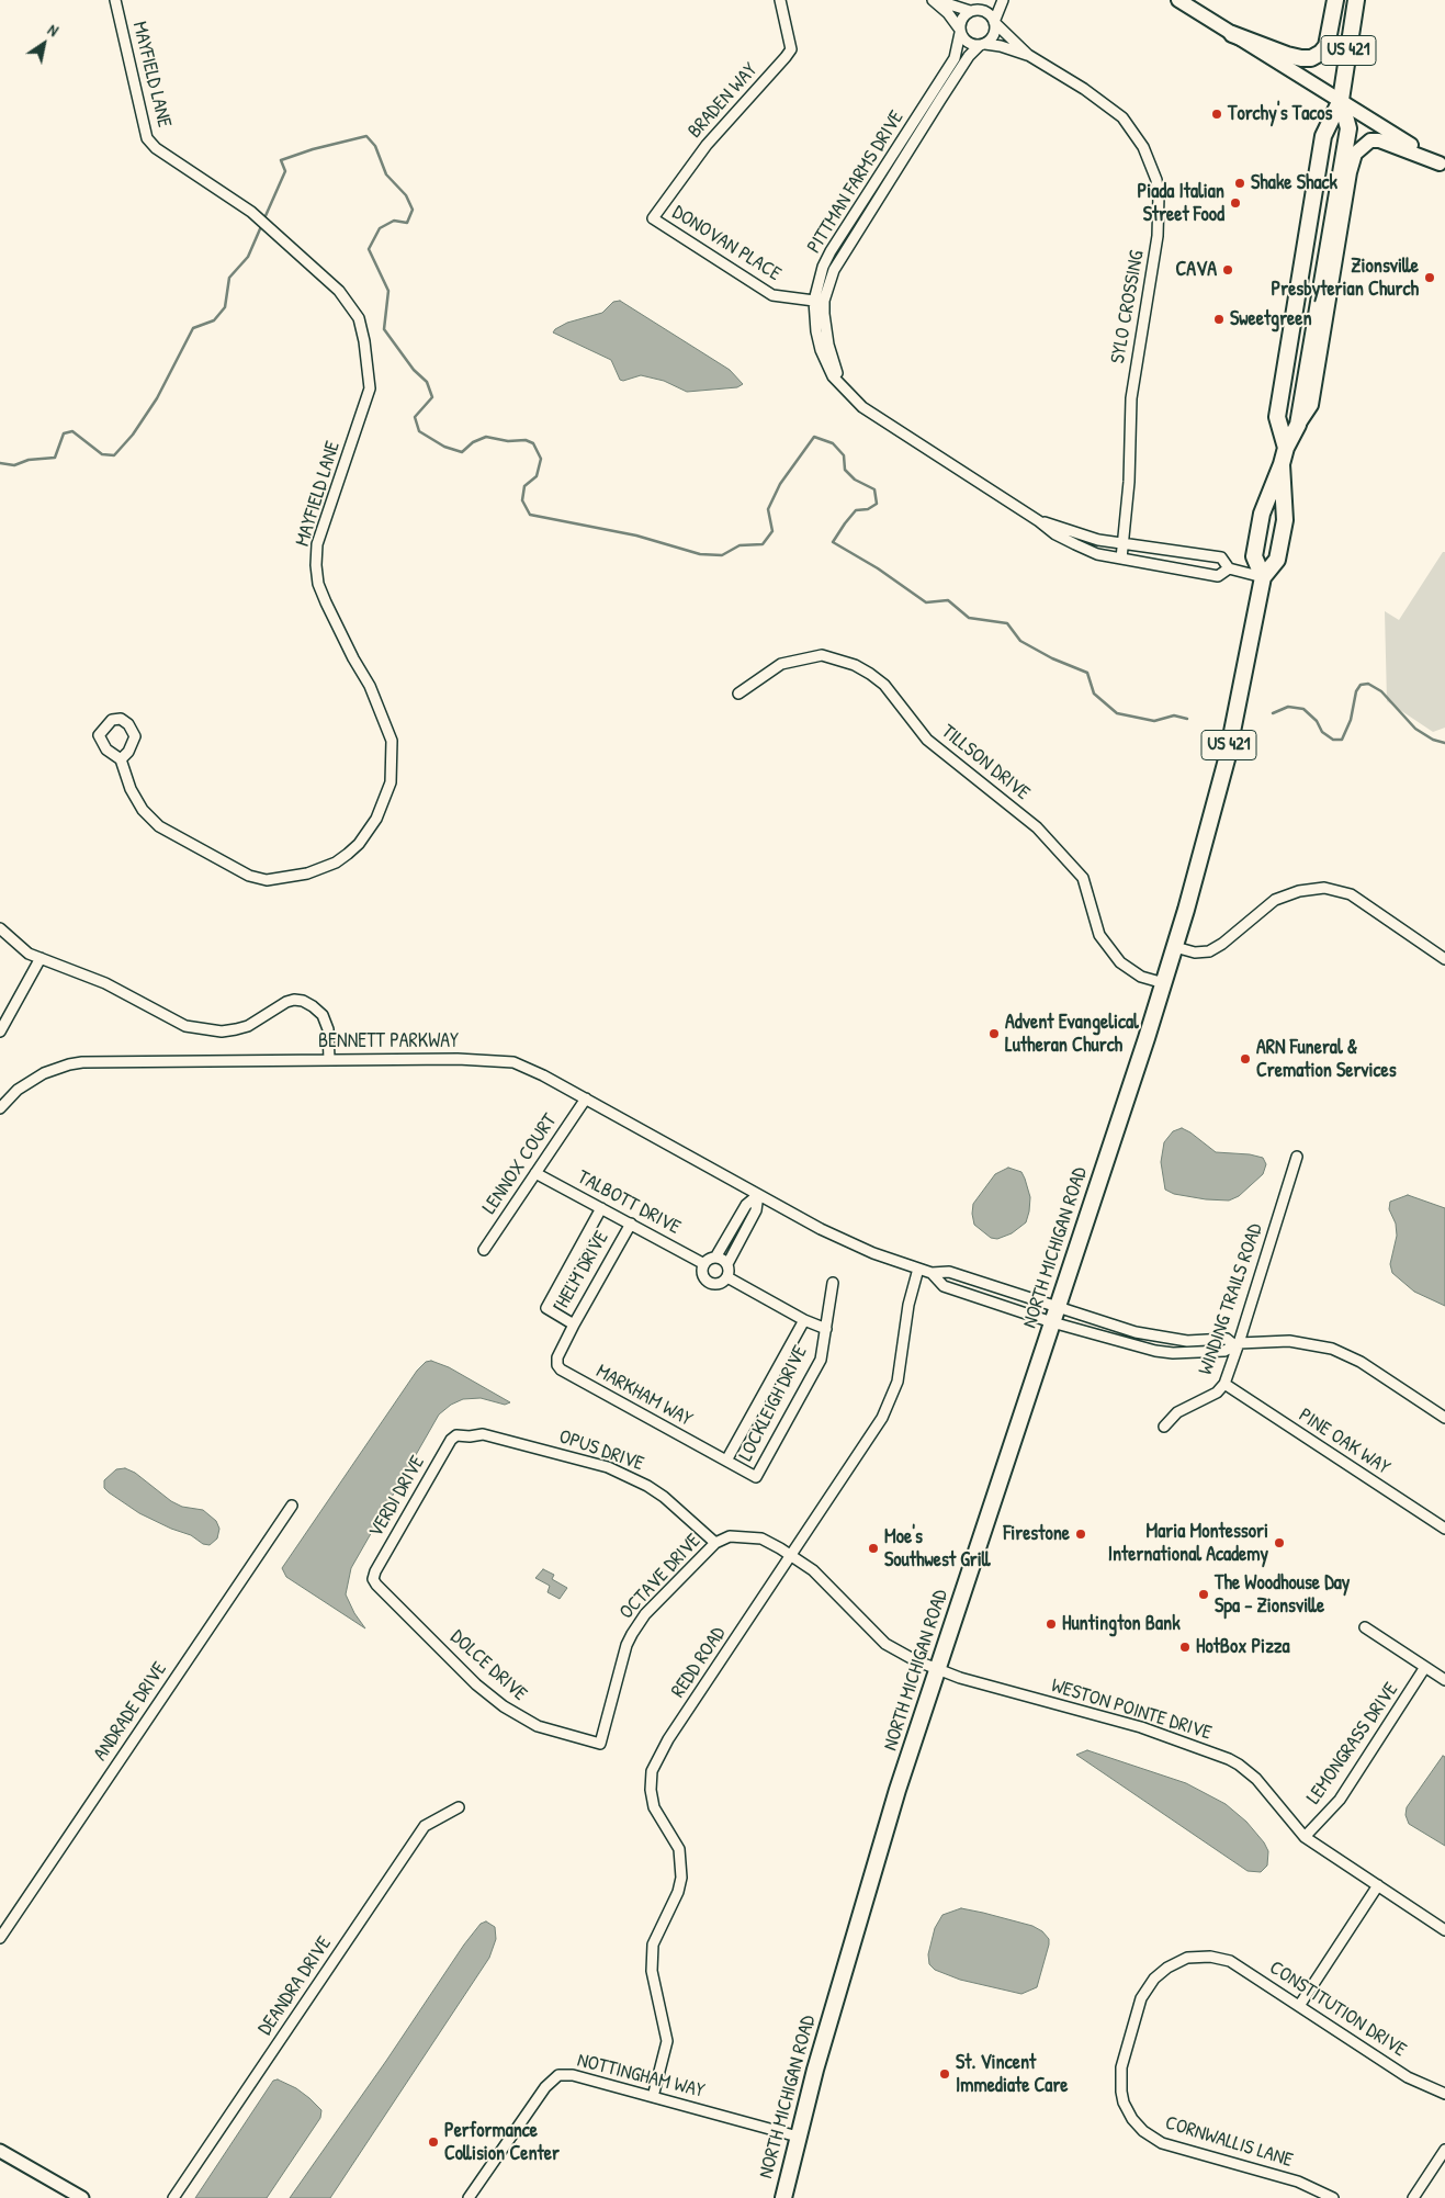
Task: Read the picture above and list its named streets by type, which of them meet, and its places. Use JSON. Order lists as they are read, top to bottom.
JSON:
{
  "streets": {
    "main road": ["US 421", "NORTH MICHIGAN ROAD"],
    "street": [
      "MAYFIELD LANE",
      "BRADEN WAY",
      "PITTMAN FARMS DRIVE",
      "DONOVAN PLACE",
      "SYLO CROSSING",
      "TILLSON DRIVE",
      "BENNETT PARKWAY",
      "LENNOX COURT",
      "TALBOTT DRIVE",
      "HELM DRIVE",
      "WINDING TRAILS ROAD",
      "MARKHAM WAY",
      "LOCKLEIGH DRIVE",
      "PINE OAK WAY",
      "OPUS DRIVE",
      "VERDI DRIVE",
      "OCTAVE DRIVE",
      "REDD ROAD",
      "DOLCE DRIVE",
      "WESTON POINTE DRIVE",
      "ANDRADE DRIVE",
      "LEMONGRASS DRIVE",
      "DEANDRA DRIVE",
      "CONSTITUTION DRIVE",
      "NOTTINGHAM WAY",
      "CORNWALLIS LANE"
    ]
  },
  "crossings": [
    ["US 421", "PITTMAN FARMS DRIVE"],
    ["US 421", "NORTH MICHIGAN ROAD"],
    ["BRADEN WAY", "DONOVAN PLACE"],
    ["PITTMAN FARMS DRIVE", "DONOVAN PLACE"],
    ["PITTMAN FARMS DRIVE", "SYLO CROSSING"],
    ["PITTMAN FARMS DRIVE", "NORTH MICHIGAN ROAD"],
    ["TILLSON DRIVE", "NORTH MICHIGAN ROAD"],
    ["BENNETT PARKWAY", "LENNOX COURT"],
    ["BENNETT PARKWAY", "NORTH MICHIGAN ROAD"],
    ["BENNETT PARKWAY", "WINDING TRAILS ROAD"],
    ["BENNETT PARKWAY", "REDD ROAD"],
    ["LENNOX COURT", "TALBOTT DRIVE"],
    ["TALBOTT DRIVE", "HELM DRIVE"],
    ["NORTH MICHIGAN ROAD", "WESTON POINTE DRIVE"],
    ["NORTH MICHIGAN ROAD", "NOTTINGHAM WAY"],
    ["HELM DRIVE", "MARKHAM WAY"],
    ["WINDING TRAILS ROAD", "PINE OAK WAY"],
    ["MARKHAM WAY", "LOCKLEIGH DRIVE"],
    ["OPUS DRIVE", "VERDI DRIVE"],
    ["OPUS DRIVE", "OCTAVE DRIVE"],
    ["VERDI DRIVE", "DOLCE DRIVE"],
    ["OCTAVE DRIVE", "REDD ROAD"],
    ["OCTAVE DRIVE", "DOLCE DRIVE"],
    ["OCTAVE DRIVE", "WESTON POINTE DRIVE"],
    ["REDD ROAD", "WESTON POINTE DRIVE"],
    ["REDD ROAD", "NOTTINGHAM WAY"],
    ["WESTON POINTE DRIVE", "LEMONGRASS DRIVE"],
    ["CONSTITUTION DRIVE", "CORNWALLIS LANE"]
  ],
  "places": [
    "Torchy's Tacos",
    "Shake Shack",
    "Piada Italian Street Food",
    "CAVA",
    "Zionsville Presbyterian Church",
    "Sweetgreen",
    "Advent Evangelical Lutheran Church",
    "ARN Funeral & Cremation Services",
    "Firestone",
    "Maria Montessori International Academy",
    "Moe's Southwest Grill",
    "The Woodhouse Day Spa - Zionsville",
    "Huntington Bank",
    "HotBox Pizza",
    "St. Vincent Immediate Care",
    "Performance Collision Center"
  ],
  "north": "top right"
}
